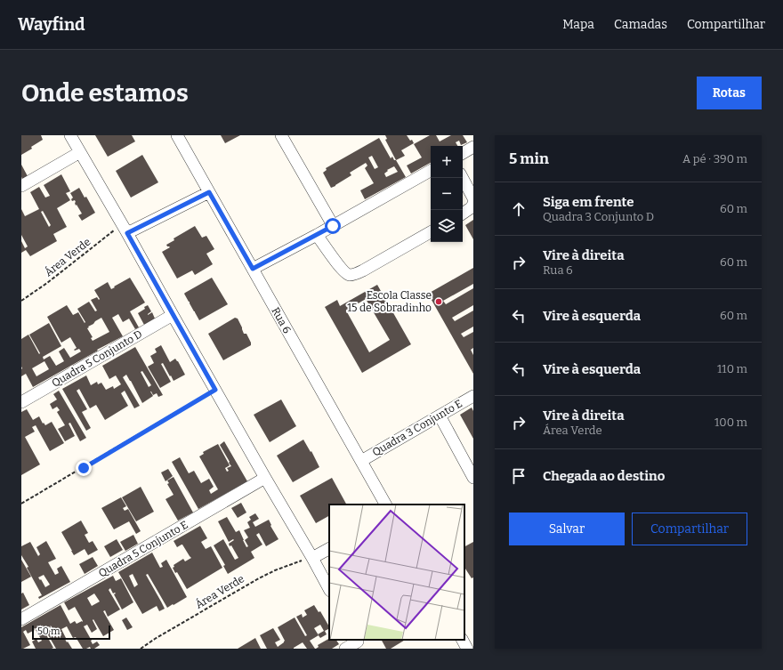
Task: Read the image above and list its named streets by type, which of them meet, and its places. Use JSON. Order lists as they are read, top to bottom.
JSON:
{
  "streets": {
    "street": [
      "Rua 6",
      "Quadra 5 Conjunto D",
      "Quadra 3 Conjunto E",
      "Quadra 5 Conjunto E"
    ],
    "path": ["Área Verde"]
  },
  "crossings": [
    ["Rua 6", "Quadra 3 Conjunto E"]
  ],
  "places": ["Escola Classe 15 de Sobradinho"],
  "scale_bar": "50 m",
  "page": {
    "header": "Wayfind",
    "nav": ["Mapa", "Camadas", "Compartilhar"],
    "buttons": [
      "Rotas",
      ["Salvar", "Compartilhar"]
    ],
    "title": "Onde estamos",
    "heading": ["5 min", "A pé · 390 m"],
    "map_buttons": ["+", "−"],
    "list": [
      ["Siga em frente", "Quadra 3 Conjunto D", "60 m"],
      ["Vire à direita", "Rua 6", "60 m"],
      ["Vire à esquerda", "60 m"],
      ["Vire à esquerda", "110 m"],
      ["Vire à direita", "Área Verde", "100 m"],
      "Chegada ao destino"
    ],
    "scale": "50 m"
  }
}
